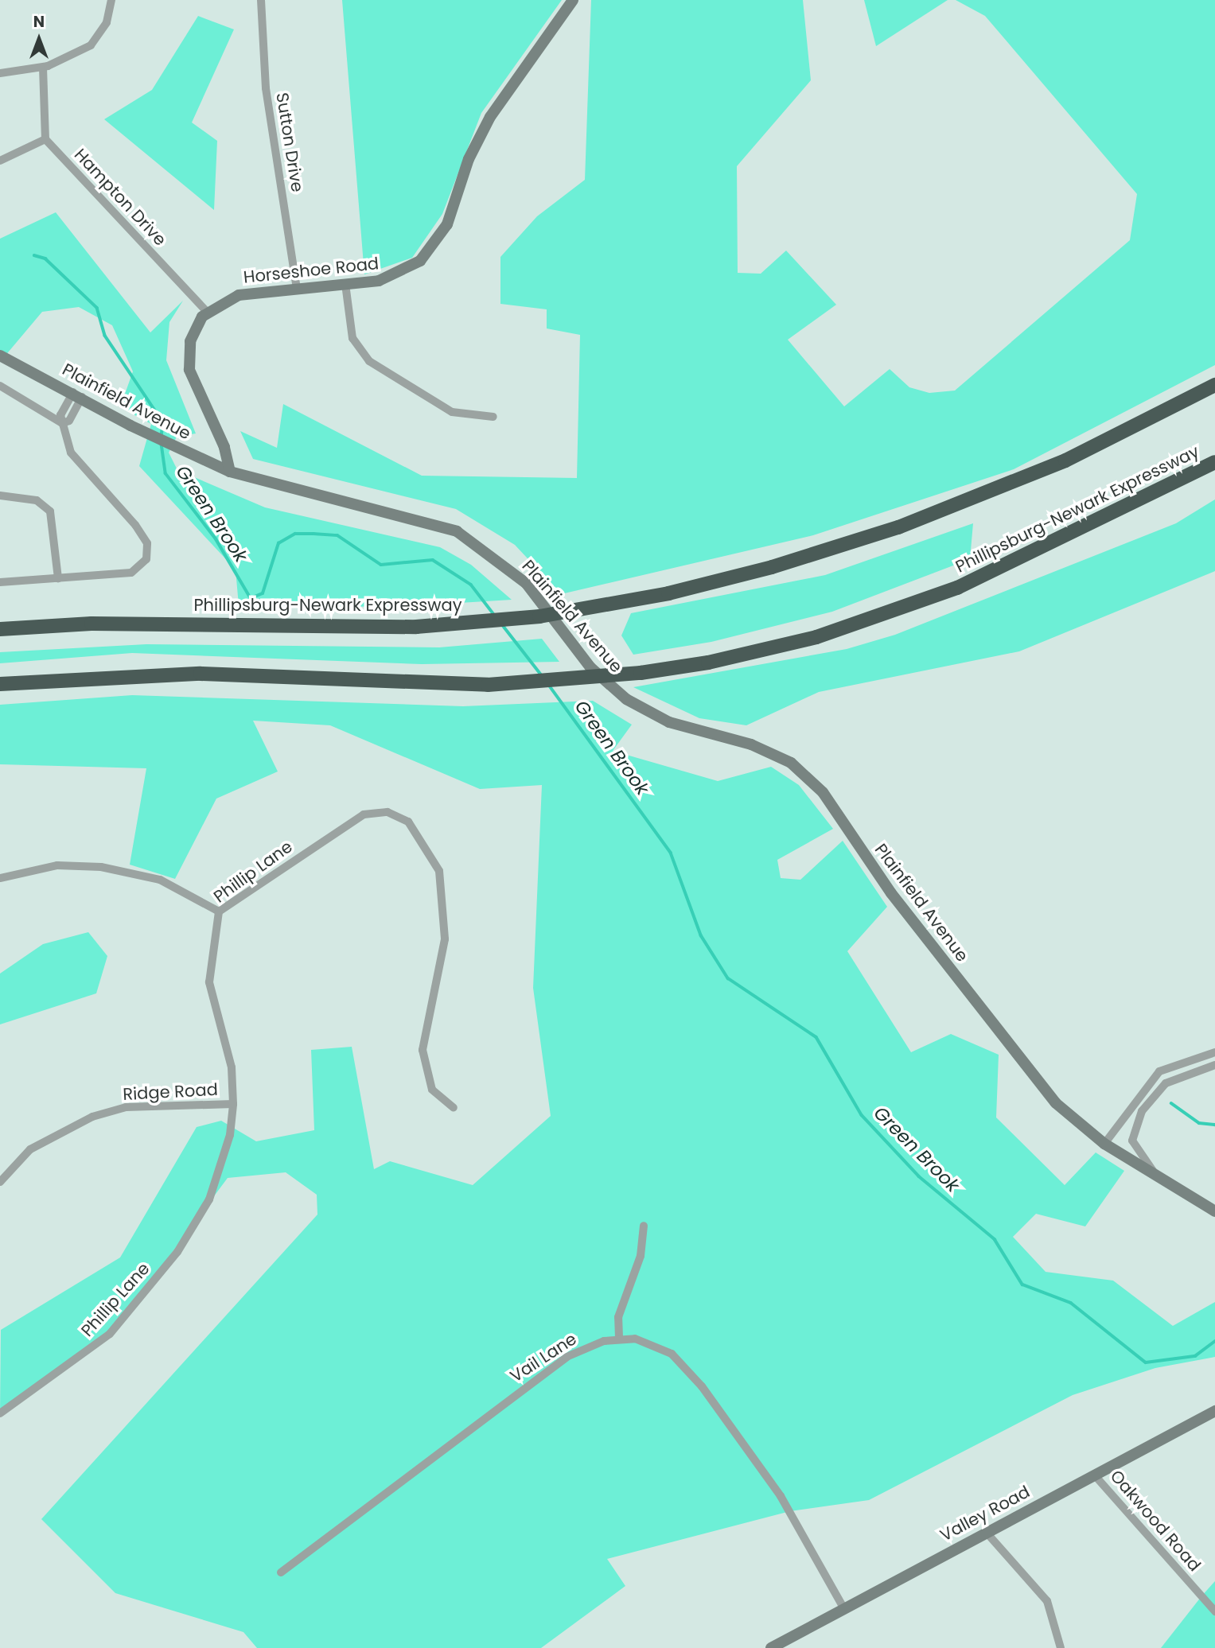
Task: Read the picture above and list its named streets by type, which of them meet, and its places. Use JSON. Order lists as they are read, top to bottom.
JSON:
{
  "streets": {
    "highway": ["Phillipsburg-Newark Expressway"],
    "main road": ["Horseshoe Road", "Plainfield Avenue", "Valley Road"],
    "street": [
      "Sutton Drive",
      "Hampton Drive",
      "Phillip Lane",
      "Ridge Road",
      "Vail Lane",
      "Oakwood Road"
    ]
  },
  "crossings": [
    ["Sutton Drive", "Horseshoe Road"],
    ["Hampton Drive", "Horseshoe Road"],
    ["Phillip Lane", "Ridge Road"],
    ["Valley Road", "Oakwood Road"]
  ],
  "water": ["Green Brook"],
  "north": "top"
}
